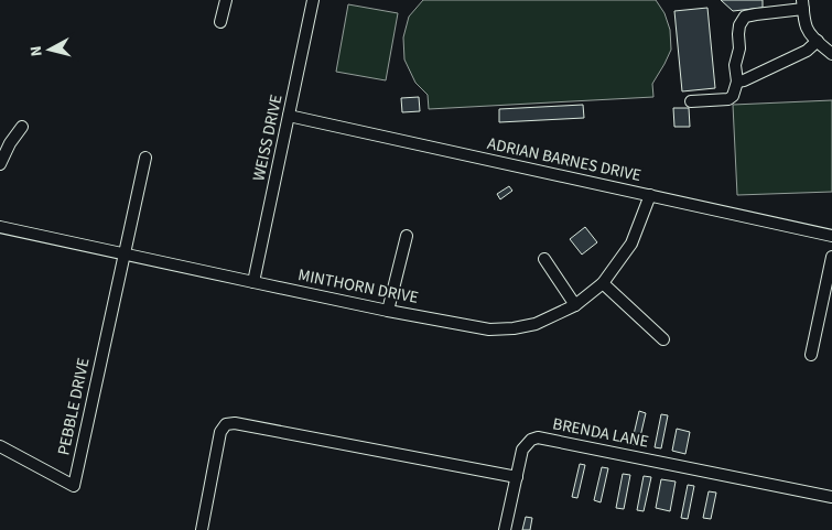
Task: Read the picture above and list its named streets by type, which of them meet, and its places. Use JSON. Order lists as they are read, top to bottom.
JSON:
{
  "streets": {
    "street": [
      "WEISS DRIVE",
      "ADRIAN BARNES DRIVE",
      "MINTHORN DRIVE",
      "PEBBLE DRIVE",
      "BRENDA LANE"
    ]
  },
  "crossings": [
    ["WEISS DRIVE", "ADRIAN BARNES DRIVE"],
    ["WEISS DRIVE", "MINTHORN DRIVE"],
    ["ADRIAN BARNES DRIVE", "MINTHORN DRIVE"],
    ["MINTHORN DRIVE", "PEBBLE DRIVE"]
  ],
  "north": "left"
}
